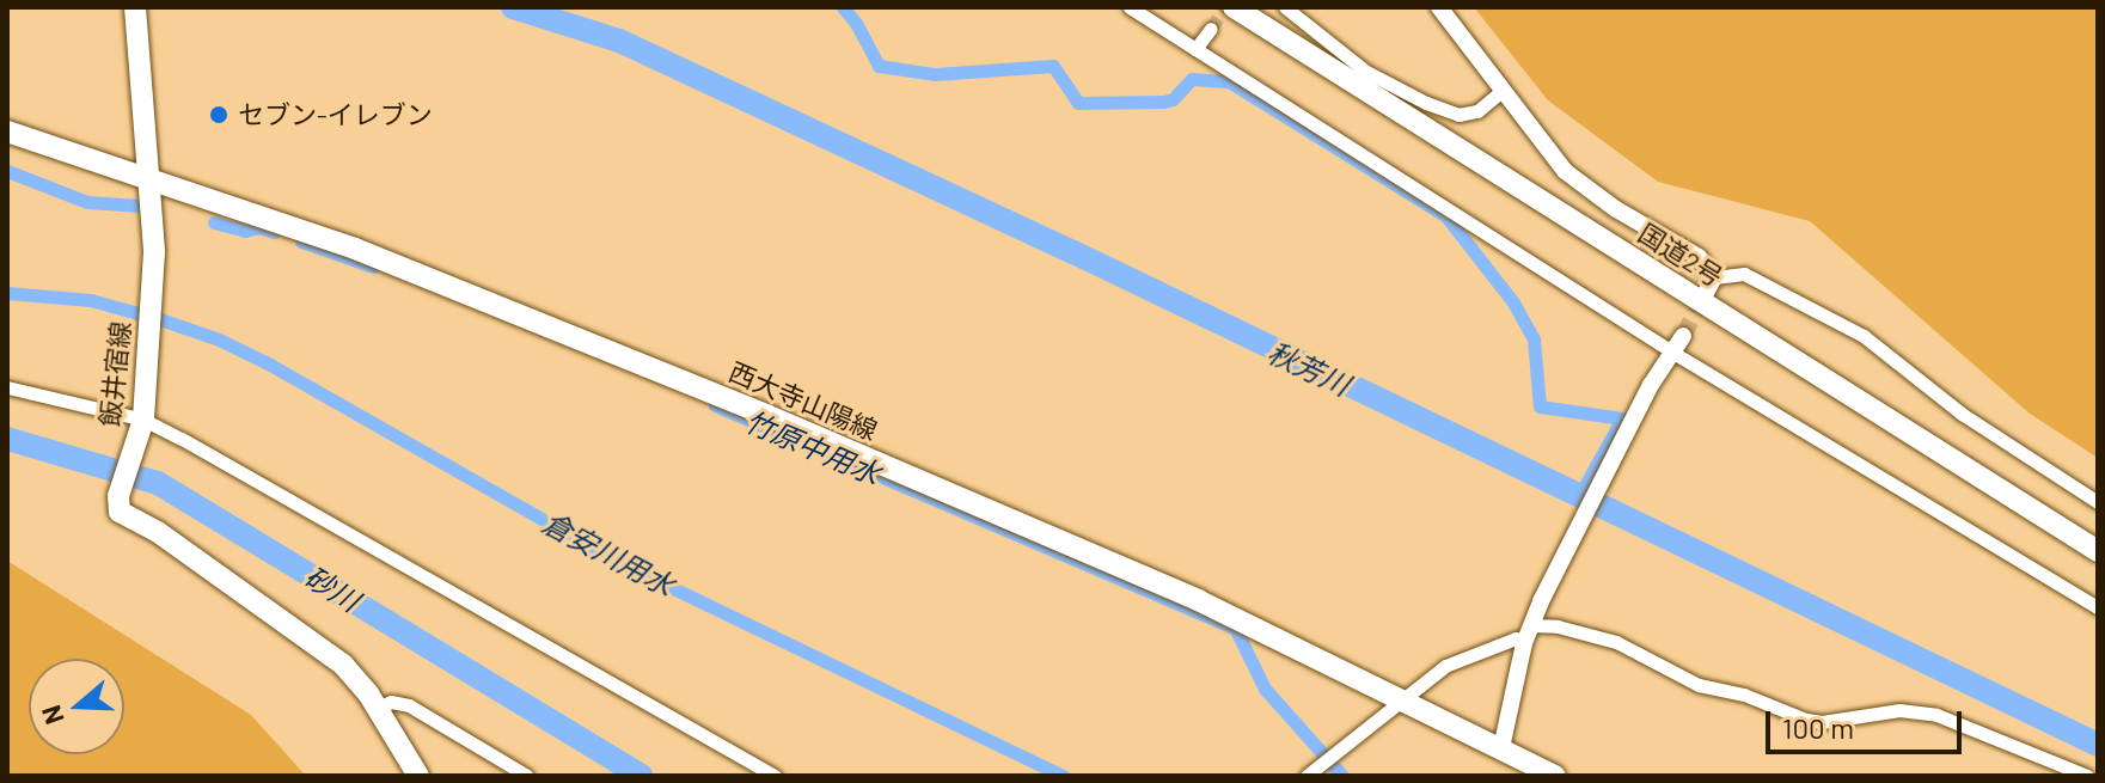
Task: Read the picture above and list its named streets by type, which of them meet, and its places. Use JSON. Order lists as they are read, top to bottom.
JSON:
{
  "streets": {
    "main road": ["国道2号", "飯井宿線", "西大寺山陽線"]
  },
  "crossings": [
    ["飯井宿線", "西大寺山陽線"]
  ],
  "water": [
    "秋芳川",
    "竹原中用水",
    "倉安川用水",
    "砂川"
  ],
  "places": ["セブン-イレブン"],
  "scale_bar": "100 m",
  "north": "left"
}
